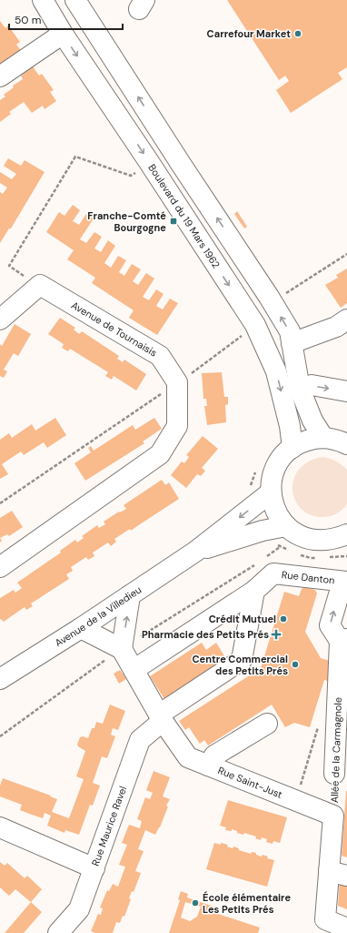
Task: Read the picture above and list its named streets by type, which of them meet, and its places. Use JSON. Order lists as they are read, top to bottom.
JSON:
{
  "streets": {
    "street": [
      "Boulevard du 19 Mars 1962",
      "Avenue de Tournaisis",
      "Rue Danton",
      "Avenue de la Villedieu",
      "Allée de la Carmagnole",
      "Rue Saint-Just",
      "Rue Maurice Ravel"
    ]
  },
  "crossings": [
    ["Rue Danton", "Rue Saint-Just"],
    ["Rue Saint-Just", "Rue Maurice Ravel"]
  ],
  "places": {
    "other": [
      "Carrefour Market",
      "Crédit Mutuel",
      "Centre Commercial des Petits Prés",
      "École élémentaire Les Petits Prés"
    ],
    "transit": ["Franche-Comté Bourgogne"],
    "health": ["Pharmacie des Petits Prés"]
  },
  "scale_bar": "50 m"
}
